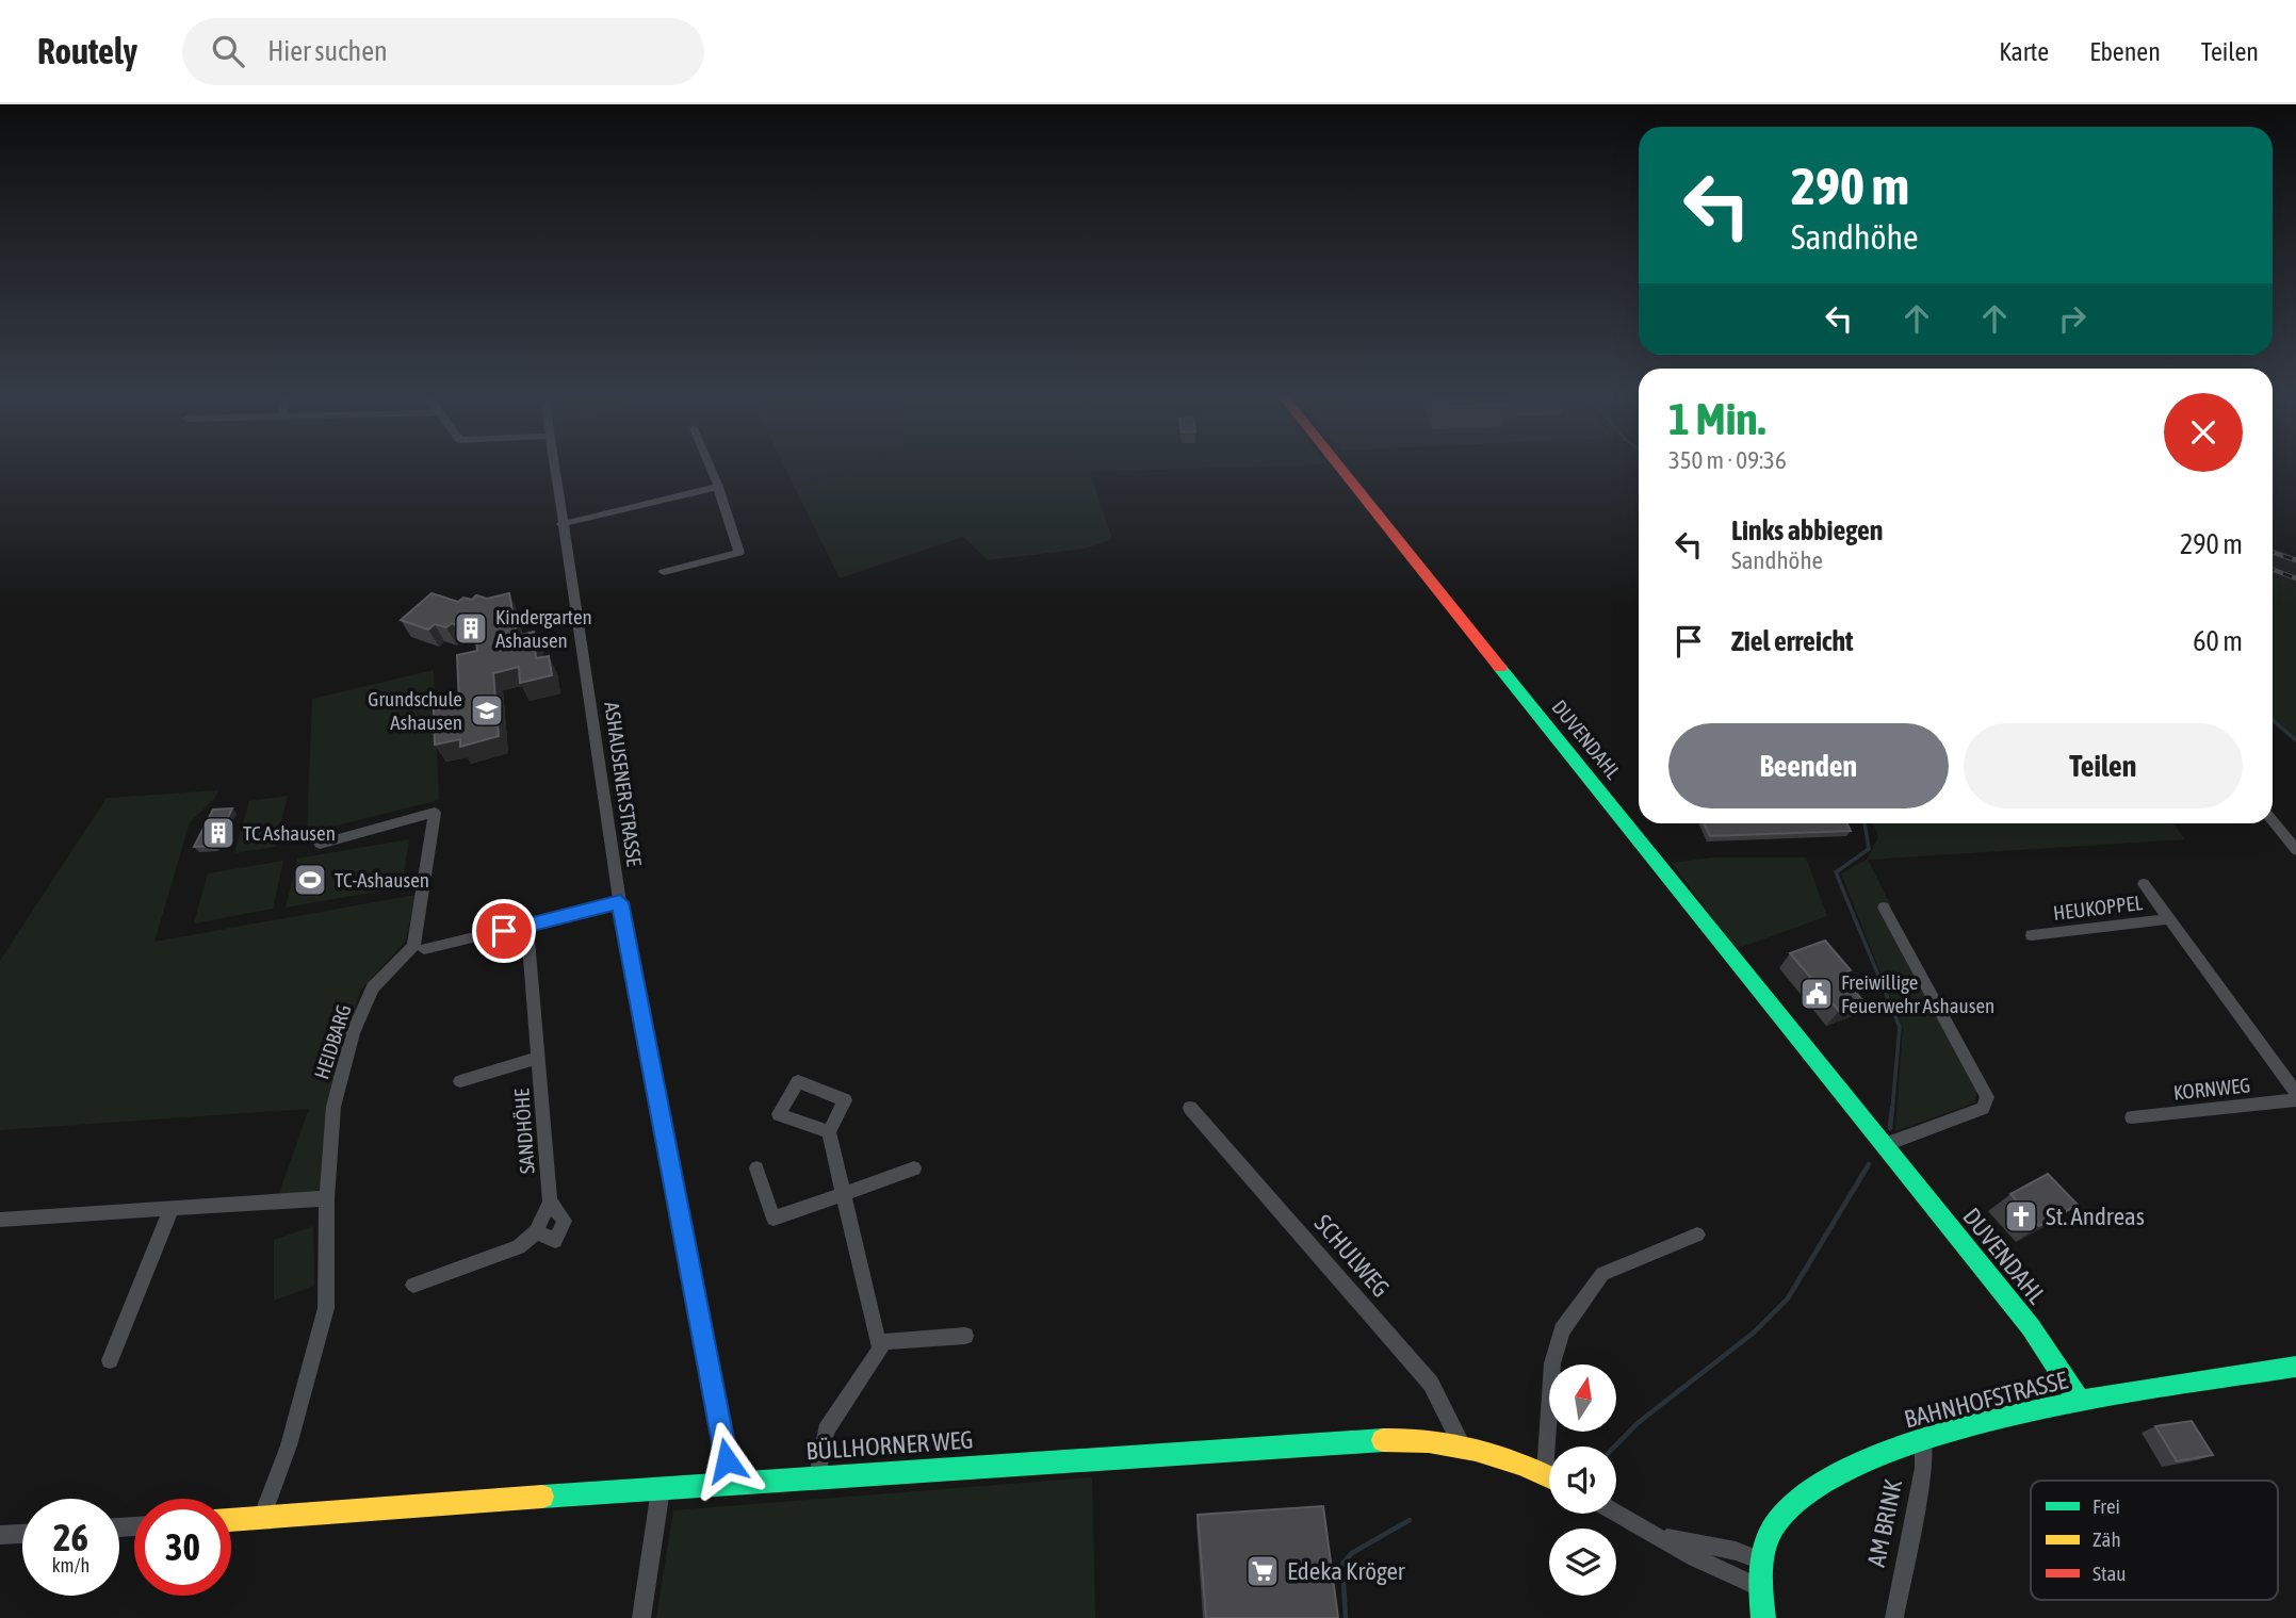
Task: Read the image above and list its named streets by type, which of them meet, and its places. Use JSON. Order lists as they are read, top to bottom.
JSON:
{
  "streets": {
    "street": [
      "DUVENDAHL",
      "ASHAUSENER STRASSE",
      "HEUKOPPEL",
      "HEIDBARG",
      "KORNWEG",
      "SANDHÖHE",
      "SCHULWEG",
      "BAHNHOFSTRASSE",
      "BÜLLHORNER WEG",
      "AM BRINK"
    ]
  },
  "crossings": [
    ["DUVENDAHL", "BAHNHOFSTRASSE"],
    ["ASHAUSENER STRASSE", "BÜLLHORNER WEG"],
    ["HEIDBARG", "BÜLLHORNER WEG"],
    ["SCHULWEG", "BÜLLHORNER WEG"],
    ["BAHNHOFSTRASSE", "AM BRINK"]
  ],
  "places": {
    "building": ["Kindergarten Ashausen", "TC Ashausen"],
    "school or university": ["Grundschule Ashausen"],
    "sports": ["TC-Ashausen"],
    "public building": ["Freiwillige Feuerwehr Ashausen"],
    "church": ["St. Andreas"],
    "supermarket": ["Edeka Kröger"]
  },
  "legend": ["Frei", "Zäh", "Stau"],
  "north": "top",
  "page": {
    "header": "Routely",
    "search": "Hier suchen",
    "nav": ["Karte", "Ebenen", "Teilen"],
    "turn": ["290 m", "Sandhöhe"],
    "heading": ["1 Min.", "350 m · 09:36"],
    "list": [
      {
        "name": "Links abbiegen",
        "note": "Sandhöhe",
        "value": "290 m"
      },
      {
        "name": "Ziel erreicht",
        "value": "60 m"
      }
    ],
    "buttons": ["Beenden", "Teilen"],
    "speed": "26 km/h",
    "limit": "30"
  }
}
